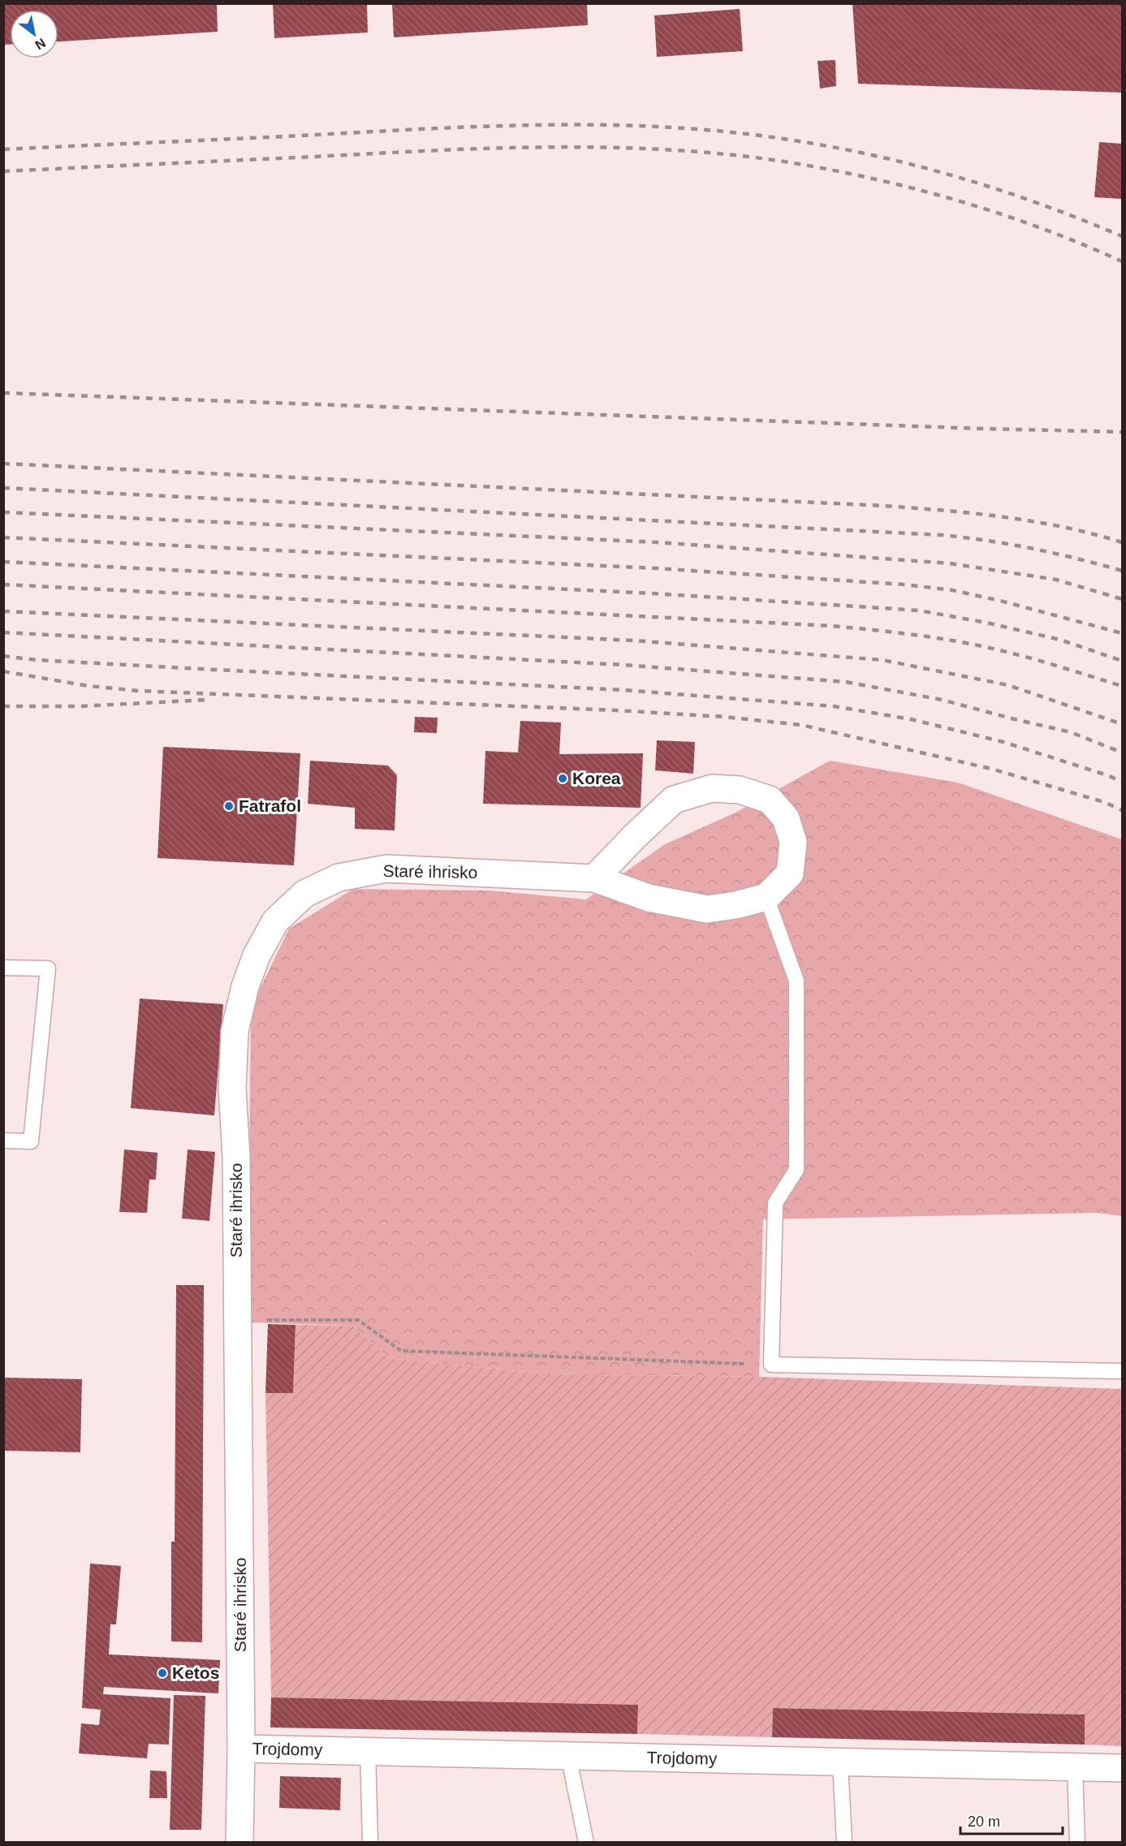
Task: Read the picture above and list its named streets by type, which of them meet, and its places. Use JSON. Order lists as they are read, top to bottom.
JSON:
{
  "streets": {
    "street": ["Staré ihrisko", "Trojdomy"]
  },
  "crossings": [
    ["Staré ihrisko", "Trojdomy"]
  ],
  "places": ["Korea", "Fatrafol", "Ketos"],
  "scale_bar": "20 m",
  "north": "bottom right"
}
